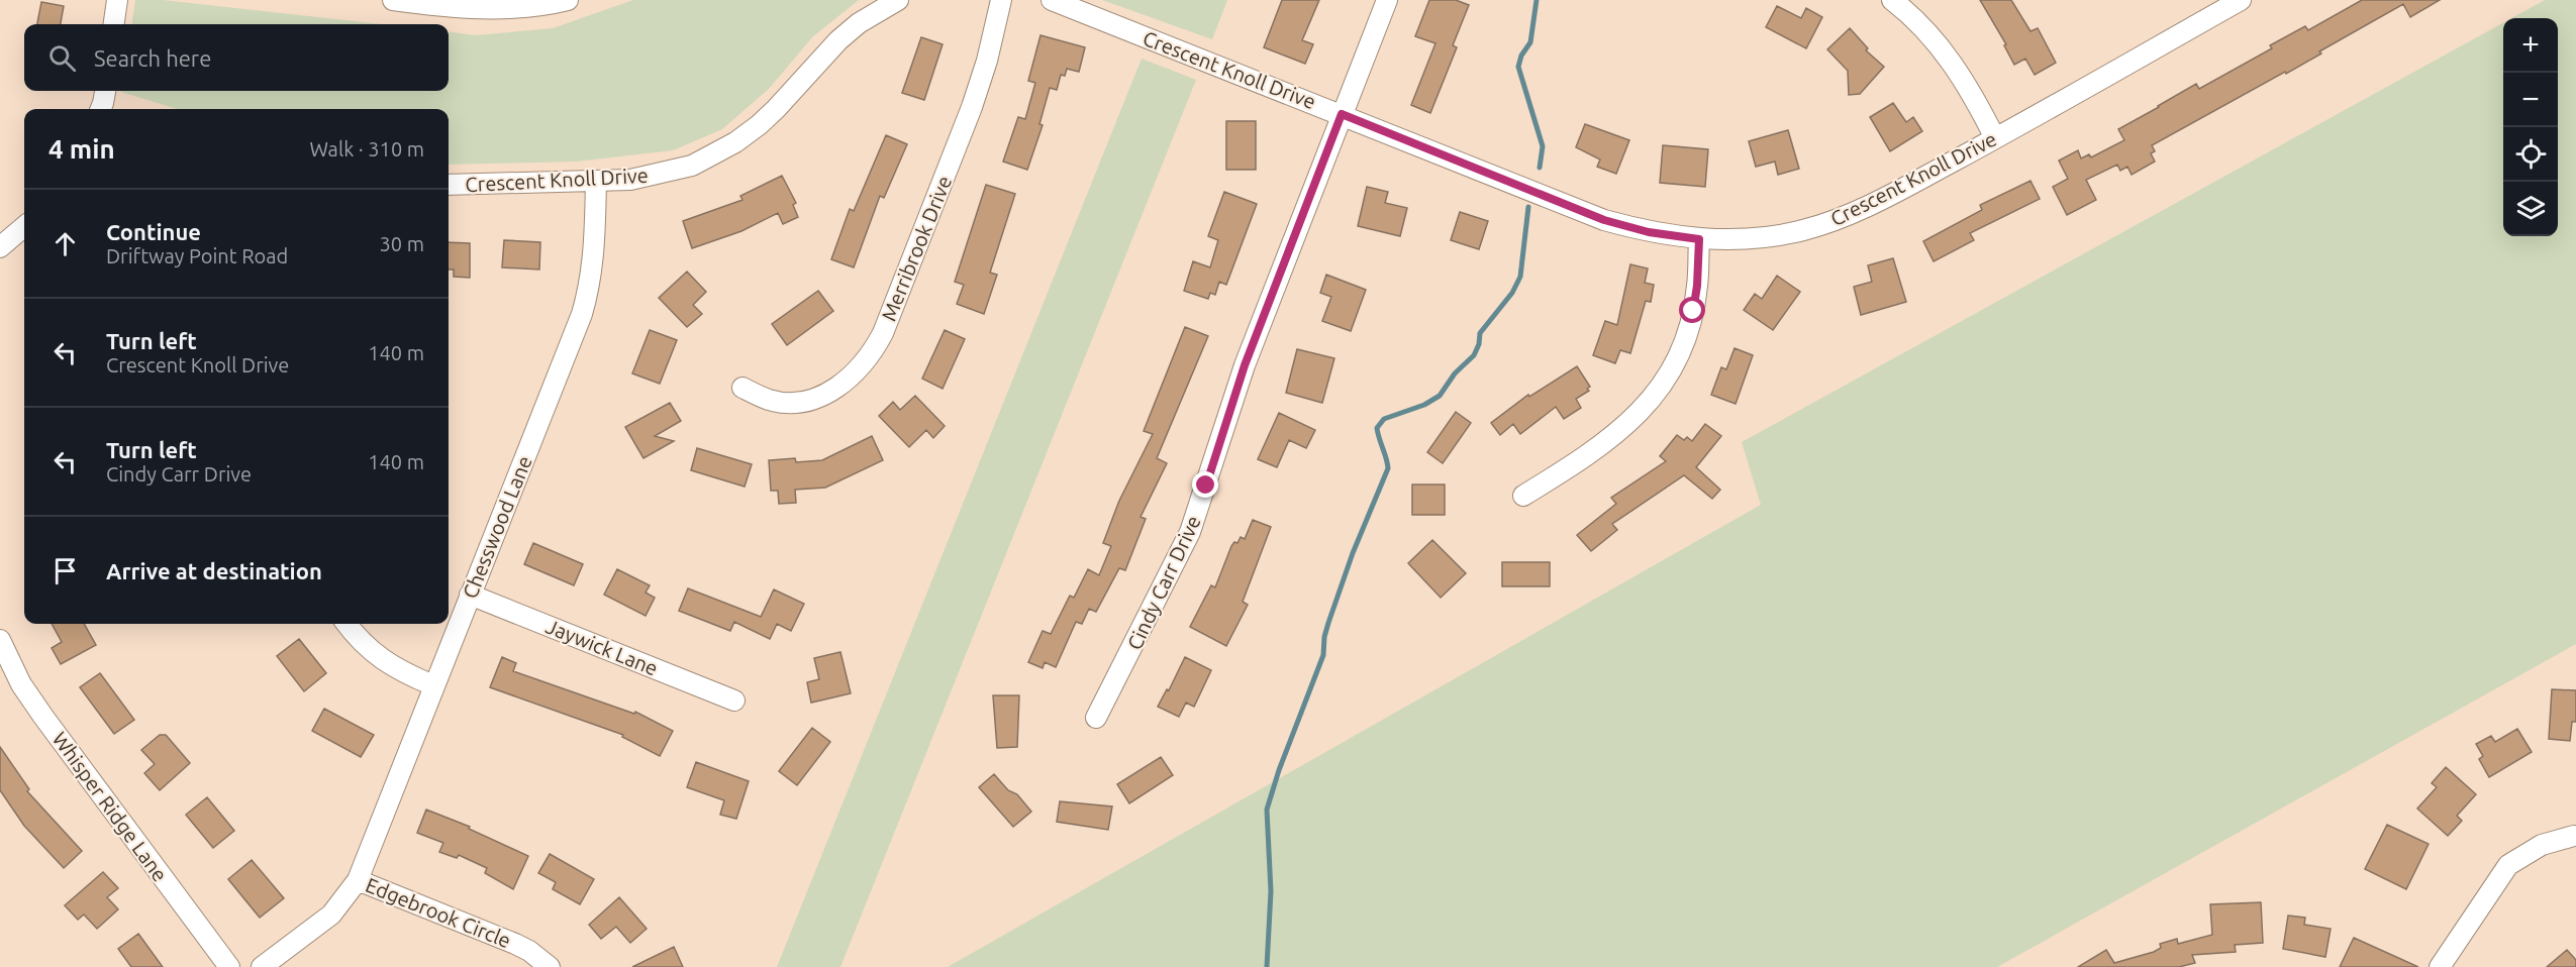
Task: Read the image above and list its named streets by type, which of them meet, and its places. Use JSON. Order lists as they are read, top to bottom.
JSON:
{
  "streets": {
    "street": [
      "Crescent Knoll Drive",
      "Merribrook Drive",
      "Chesswood Lane",
      "Cindy Carr Drive",
      "Jaywick Lane",
      "Whisper Ridge Lane",
      "Edgebrook Circle"
    ]
  },
  "crossings": [
    ["Crescent Knoll Drive", "Chesswood Lane"],
    ["Crescent Knoll Drive", "Cindy Carr Drive"],
    ["Chesswood Lane", "Jaywick Lane"],
    ["Chesswood Lane", "Edgebrook Circle"]
  ],
  "page": {
    "map_buttons": ["+", "−"],
    "search": "Search here",
    "heading": ["4 min", "Walk · 310 m"],
    "list": [
      ["Continue", "Driftway Point Road", "30 m"],
      ["Turn left", "Crescent Knoll Drive", "140 m"],
      ["Turn left", "Cindy Carr Drive", "140 m"],
      "Arrive at destination"
    ]
  }
}
